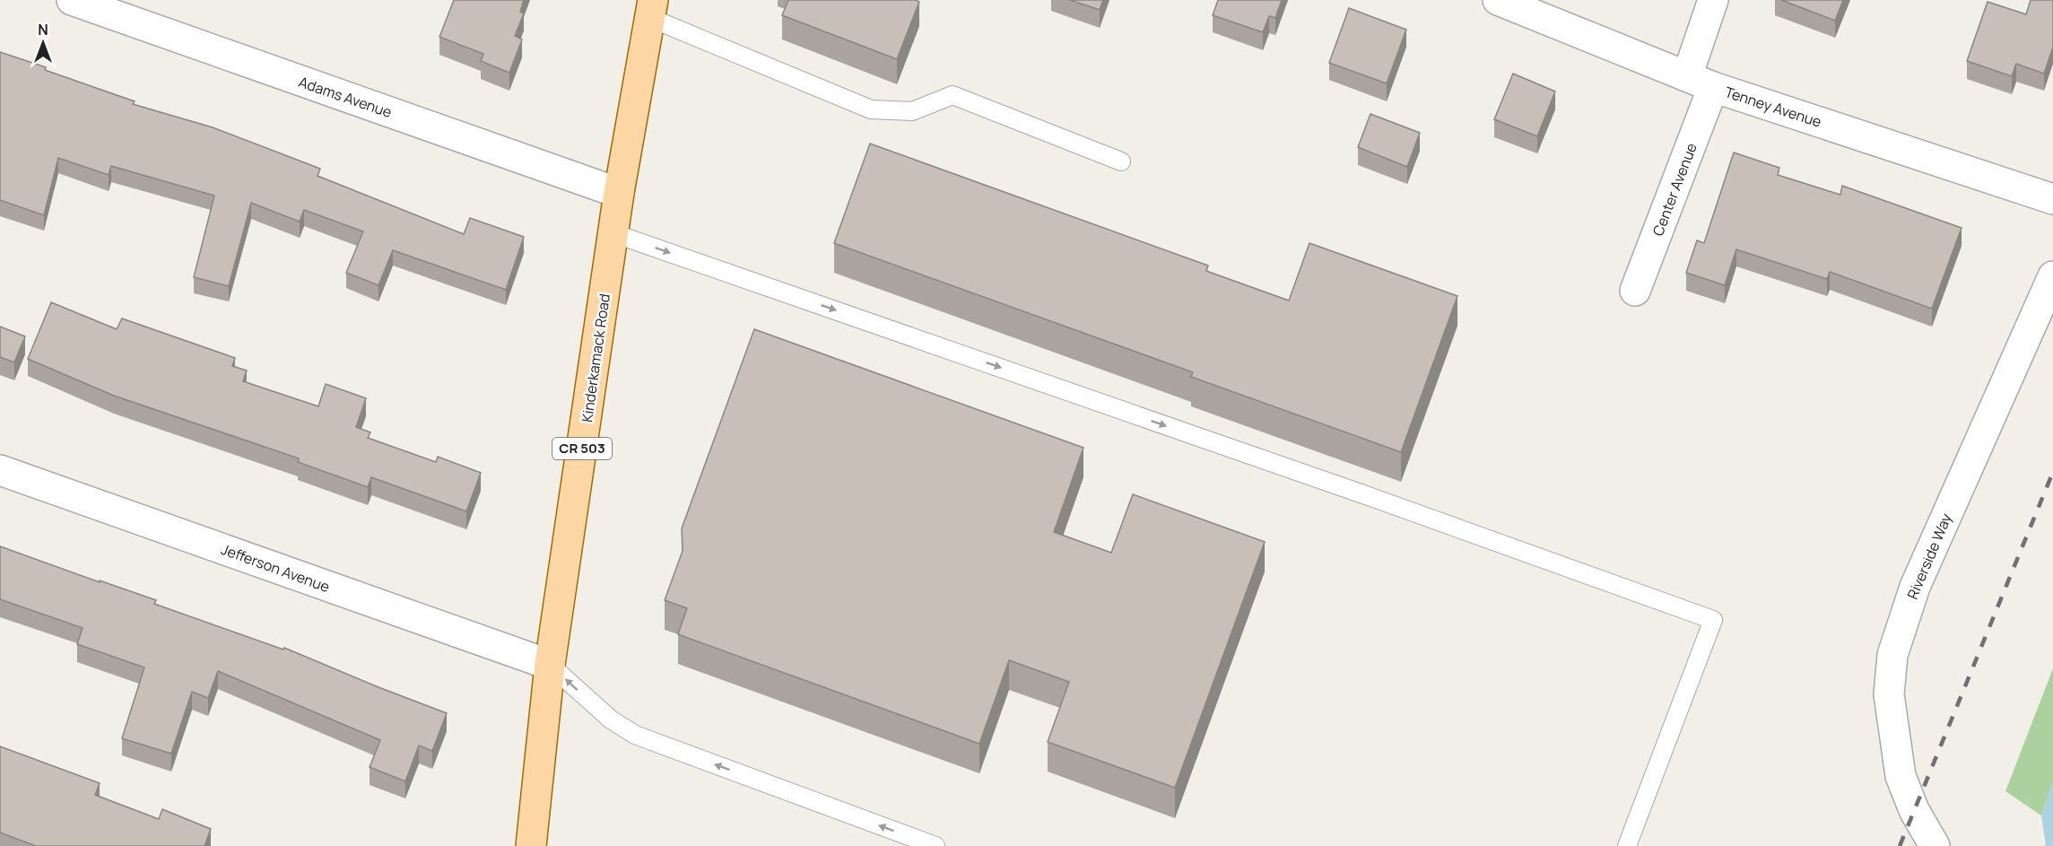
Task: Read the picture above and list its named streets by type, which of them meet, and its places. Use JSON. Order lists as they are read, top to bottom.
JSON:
{
  "streets": {
    "main road": ["Kinderkamack Road", "CR 503"],
    "street": [
      "Adams Avenue",
      "Tenney Avenue",
      "Center Avenue",
      "Riverside Way",
      "Jefferson Avenue"
    ]
  },
  "crossings": [
    ["Adams Avenue", "Kinderkamack Road"],
    ["Tenney Avenue", "Center Avenue"],
    ["Kinderkamack Road", "Jefferson Avenue"]
  ],
  "north": "top"
}
